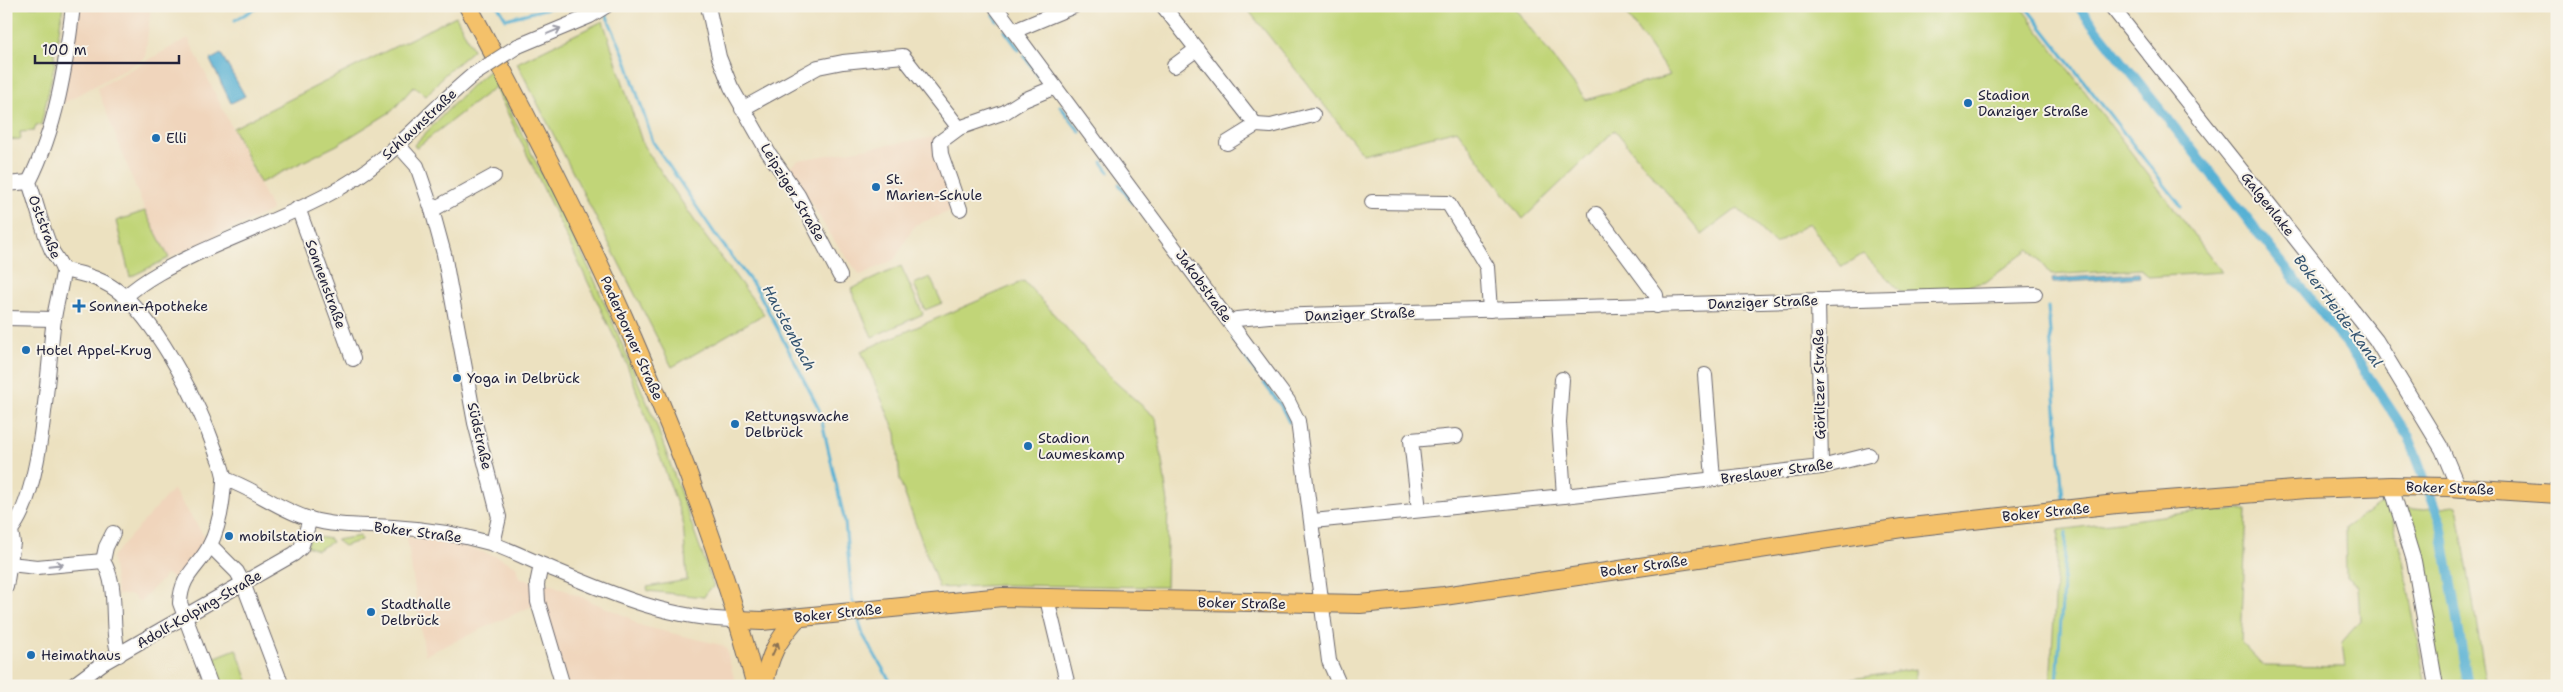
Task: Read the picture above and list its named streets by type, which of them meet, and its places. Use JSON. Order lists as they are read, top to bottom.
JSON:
{
  "streets": {
    "main road": ["Paderborner Straße", "Boker Straße"],
    "street": [
      "Schlaunstraße",
      "Leipziger Straße",
      "Galgenlake",
      "Oststraße",
      "Sonnenstraße",
      "Jakobstraße",
      "Danziger Straße",
      "Görlitzer Straße",
      "Südstraße",
      "Breslauer Straße",
      "Adolf-Kolping-Straße"
    ]
  },
  "crossings": [
    ["Schlaunstraße", "Sonnenstraße"],
    ["Schlaunstraße", "Südstraße"],
    ["Galgenlake", "Boker Straße"],
    ["Jakobstraße", "Danziger Straße"],
    ["Jakobstraße", "Breslauer Straße"],
    ["Jakobstraße", "Boker Straße"],
    ["Danziger Straße", "Görlitzer Straße"],
    ["Paderborner Straße", "Boker Straße"],
    ["Görlitzer Straße", "Breslauer Straße"],
    ["Südstraße", "Boker Straße"],
    ["Boker Straße", "Adolf-Kolping-Straße"]
  ],
  "one_way": ["Schlaunstraße"],
  "water": ["Boker-Heide-Kanal", "Haustenbach"],
  "places": {
    "other": [
      "Stadion Danziger Straße",
      "Elli",
      "St. Marien-Schule",
      "Hotel Appel-Krug",
      "Yoga in Delbrück",
      "Rettungswache Delbrück",
      "Stadion Laumeskamp",
      "mobilstation",
      "Stadthalle Delbrück",
      "Heimathaus"
    ],
    "health": ["Sonnen-Apotheke"]
  },
  "scale_bar": "100 m"
}
